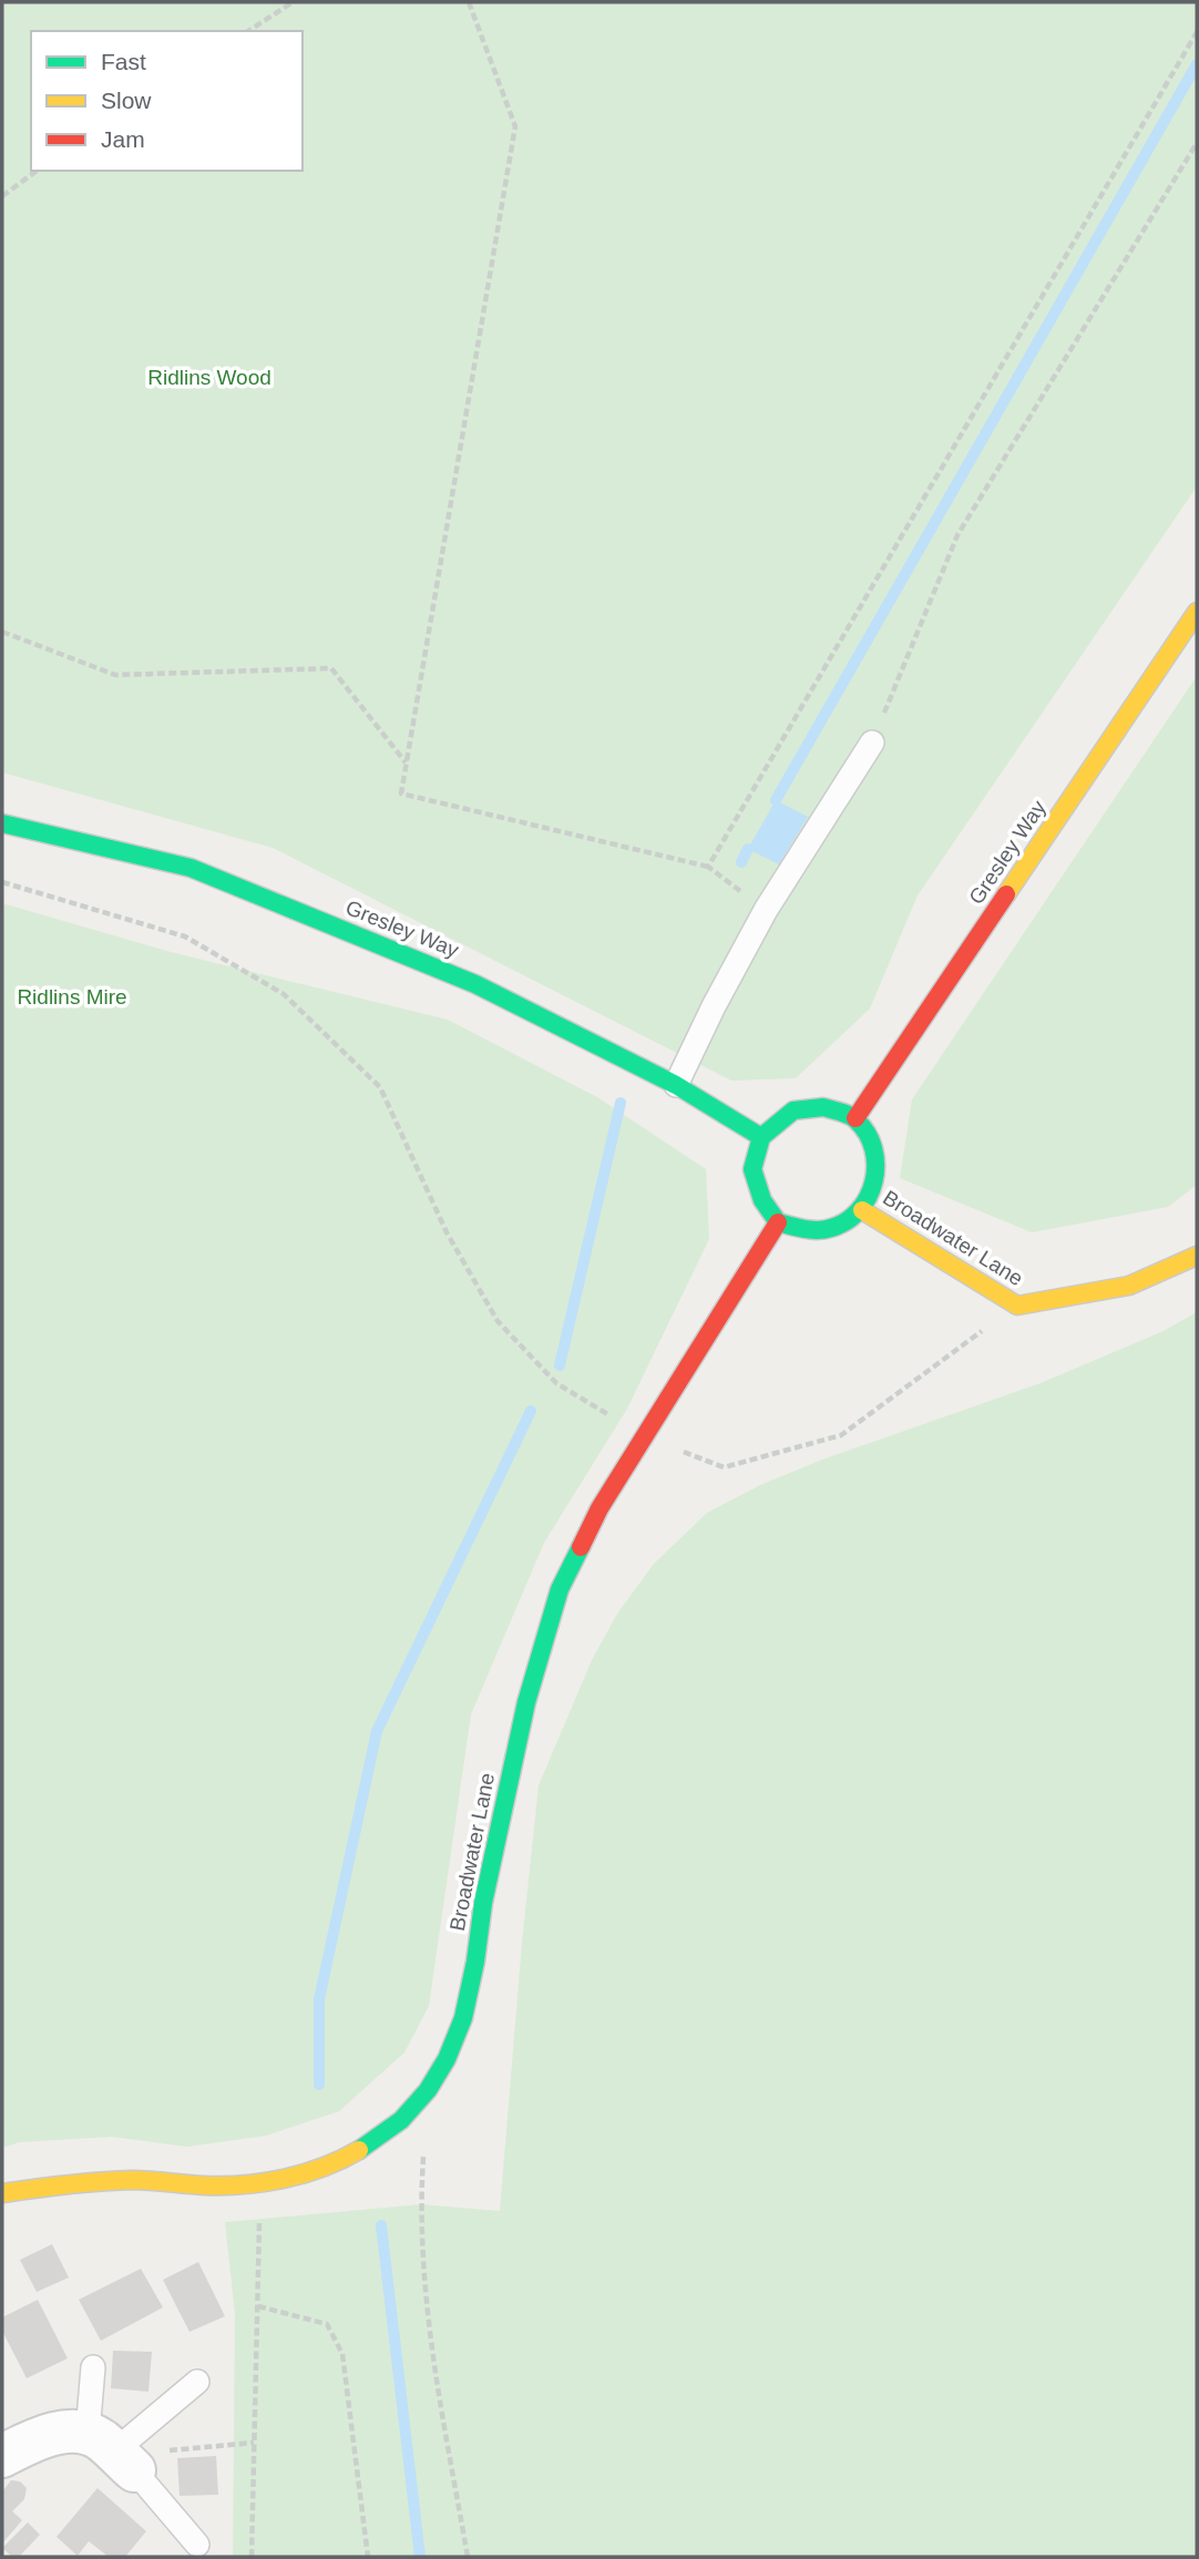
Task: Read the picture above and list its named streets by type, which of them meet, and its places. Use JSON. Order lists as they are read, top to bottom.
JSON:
{
  "streets": {
    "street": ["Gresley Way", "Broadwater Lane"]
  },
  "crossings": [
    ["Gresley Way", "Broadwater Lane"]
  ],
  "parks": ["Ridlins Wood", "Ridlins Mire"],
  "legend": ["Fast", "Slow", "Jam"]
}
